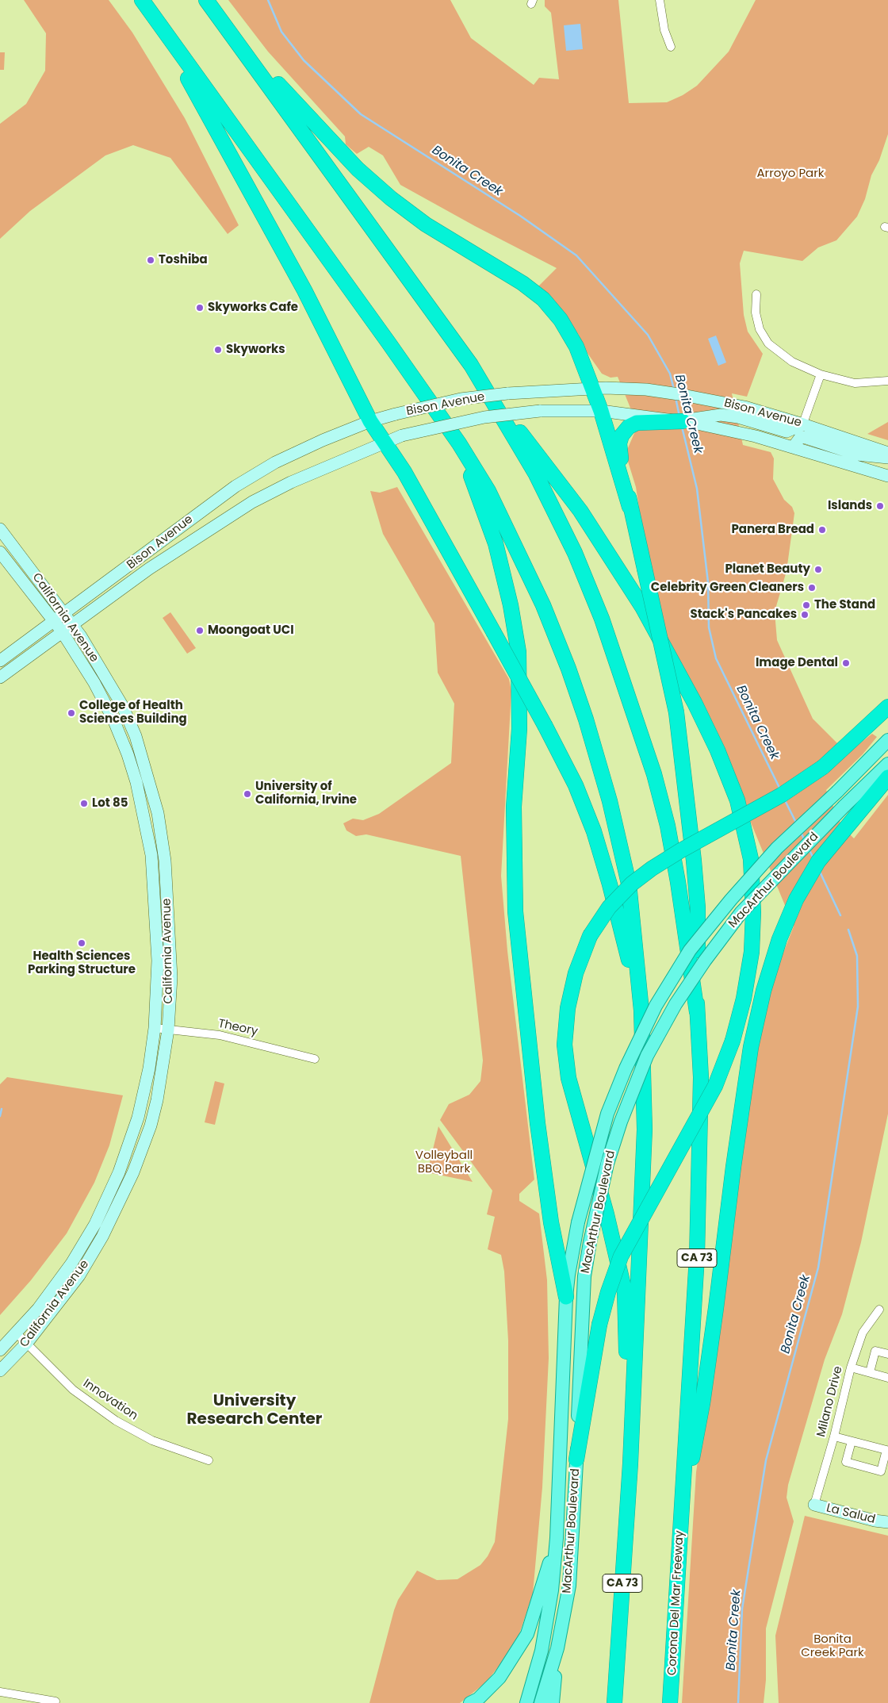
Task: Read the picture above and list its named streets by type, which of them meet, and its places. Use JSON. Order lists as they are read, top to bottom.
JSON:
{
  "streets": {
    "highway": ["CA 73", "Corona Del Mar Freeway"],
    "main road": [
      "Bison Avenue",
      "California Avenue",
      "MacArthur Boulevard",
      "La Salud"
    ],
    "street": ["Theory", "Innovation", "Milano Drive"]
  },
  "crossings": [
    ["Bison Avenue", "California Avenue"],
    ["California Avenue", "Theory"],
    ["California Avenue", "Innovation"],
    ["CA 73", "Corona Del Mar Freeway"],
    ["Milano Drive", "La Salud"]
  ],
  "districts": ["University Research Center"],
  "water": ["Bonita Creek"],
  "parks": ["Arroyo Park", "Volleyball BBQ Park", "Bonita Creek Park"],
  "places": [
    "Toshiba",
    "Skyworks Cafe",
    "Skyworks",
    "Islands",
    "Panera Bread",
    "Planet Beauty",
    "Celebrity Green Cleaners",
    "The Stand",
    "Stack's Pancakes",
    "Moongoat UCI",
    "Image Dental",
    "College of Health Sciences Building",
    "University of California, Irvine",
    "Lot 85",
    "Health Sciences Parking Structure"
  ]
}
